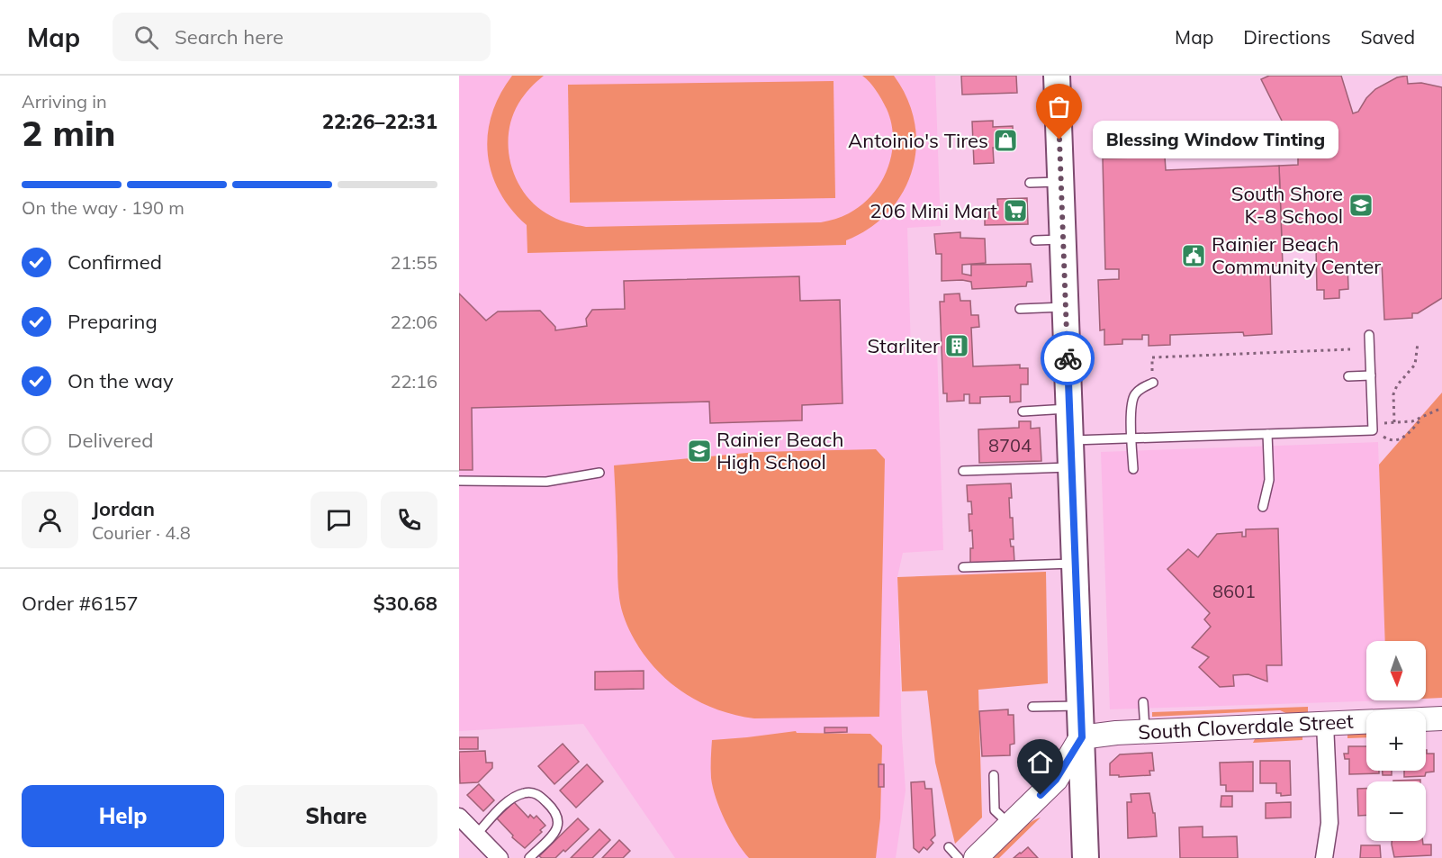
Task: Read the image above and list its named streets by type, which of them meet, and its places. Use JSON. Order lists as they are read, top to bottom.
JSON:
{
  "streets": {
    "street": ["South Cloverdale Street"]
  },
  "places": {
    "other": ["Blessing Window Tinting"],
    "shop": ["Antoinio's Tires"],
    "school or university": ["South Shore K-8 School", "Rainier Beach High School"],
    "supermarket": ["206 Mini Mart"],
    "public building": ["Rainier Beach Community Center"],
    "building": ["Starliter"]
  },
  "house_numbers": ["8704", "8601"],
  "north": "bottom",
  "page": {
    "header": "Map",
    "search": "Search here",
    "nav": ["Map", "Directions", "Saved"],
    "heading": ["2 min", "Arriving in", "22:26–22:31"],
    "panel": [
      "Jordan",
      "Courier · 4.8",
      "Order #6157",
      "$30.68"
    ],
    "bubble": "Blessing Window Tinting",
    "bar": "On the way · 190 m",
    "list": [
      ["Confirmed", "21:55"],
      ["Preparing", "22:06"],
      ["On the way", "22:16"],
      "Delivered"
    ],
    "map_buttons": ["+", "−"],
    "buttons": ["Help", "Share"]
  }
}
